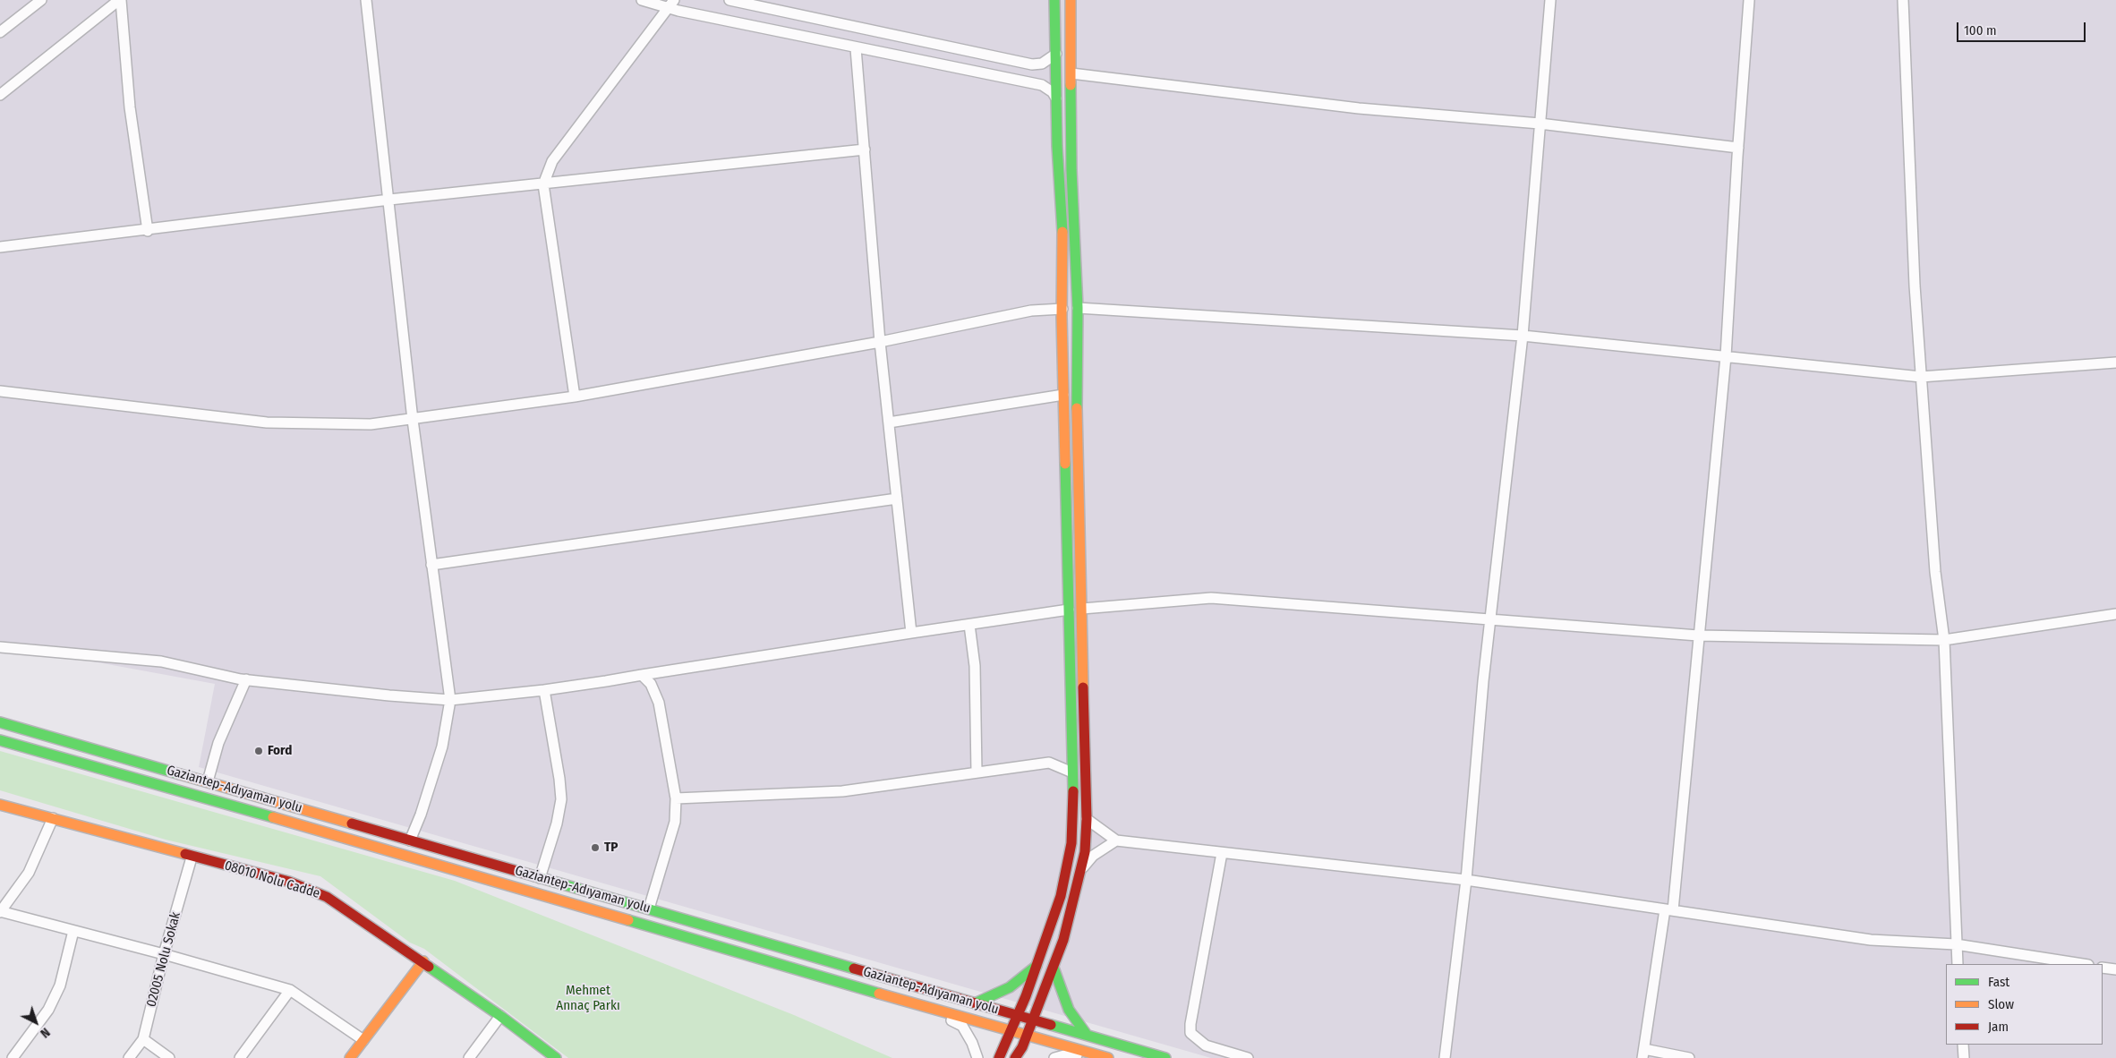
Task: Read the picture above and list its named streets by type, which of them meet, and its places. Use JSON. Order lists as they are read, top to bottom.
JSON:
{
  "streets": {
    "main road": ["Gaziantep-Adıyaman yolu", "08010 Nolu Cadde"],
    "street": ["02005 Nolu Sokak"]
  },
  "crossings": [
    ["08010 Nolu Cadde", "02005 Nolu Sokak"]
  ],
  "parks": ["Mehmet Annaç Parkı"],
  "places": ["Ford", "TP"],
  "legend": ["Fast", "Slow", "Jam"],
  "scale_bar": "100 m",
  "north": "bottom right"
}
